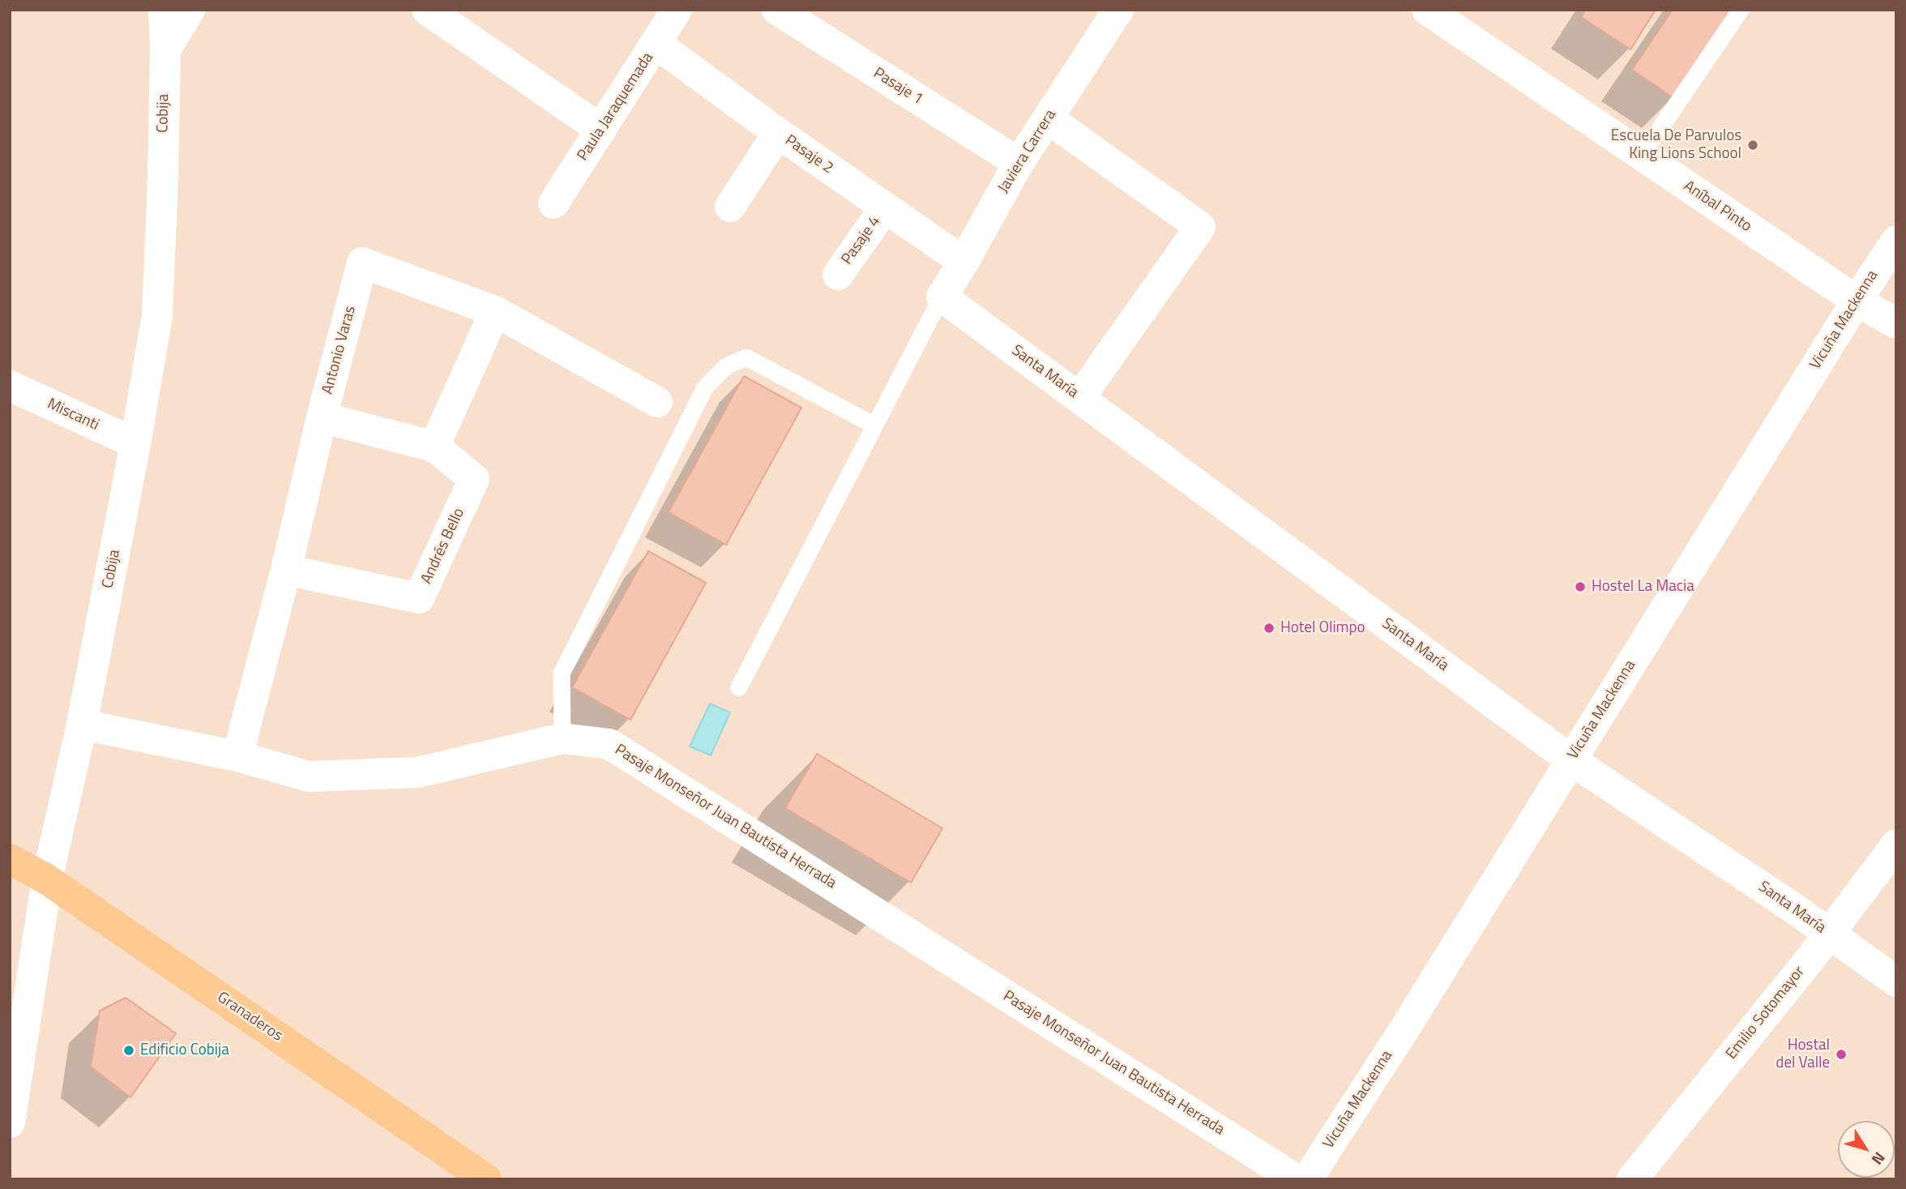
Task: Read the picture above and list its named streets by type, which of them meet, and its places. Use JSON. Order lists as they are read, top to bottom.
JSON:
{
  "streets": {
    "main road": ["Granaderos"],
    "street": [
      "Pasaje 1",
      "Paula Jaraquemada",
      "Cobija",
      "Javiera Carrera",
      "Pasaje 2",
      "Aníbal Pinto",
      "Pasaje 4",
      "Vicuña Mackenna",
      "Antonio Varas",
      "Santa María",
      "Miscanti",
      "Andrés Bello",
      "Pasaje Monseñor Juan Bautista Herrada",
      "Emilio Sotomayor"
    ]
  },
  "crossings": [
    ["Pasaje 1", "Javiera Carrera"],
    ["Paula Jaraquemada", "Pasaje 2"],
    ["Cobija", "Miscanti"],
    ["Cobija", "Pasaje Monseñor Juan Bautista Herrada"],
    ["Cobija", "Granaderos"],
    ["Javiera Carrera", "Pasaje 2"],
    ["Javiera Carrera", "Santa María"],
    ["Pasaje 2", "Pasaje 4"],
    ["Aníbal Pinto", "Vicuña Mackenna"],
    ["Vicuña Mackenna", "Santa María"],
    ["Antonio Varas", "Andrés Bello"],
    ["Antonio Varas", "Pasaje Monseñor Juan Bautista Herrada"],
    ["Santa María", "Emilio Sotomayor"]
  ],
  "places": [
    "Escuela De Parvulos King Lions School",
    "Hostel La Macia",
    "Hotel Olimpo",
    "Edificio Cobija",
    "Hostal del Valle"
  ],
  "north": "bottom right"
}
